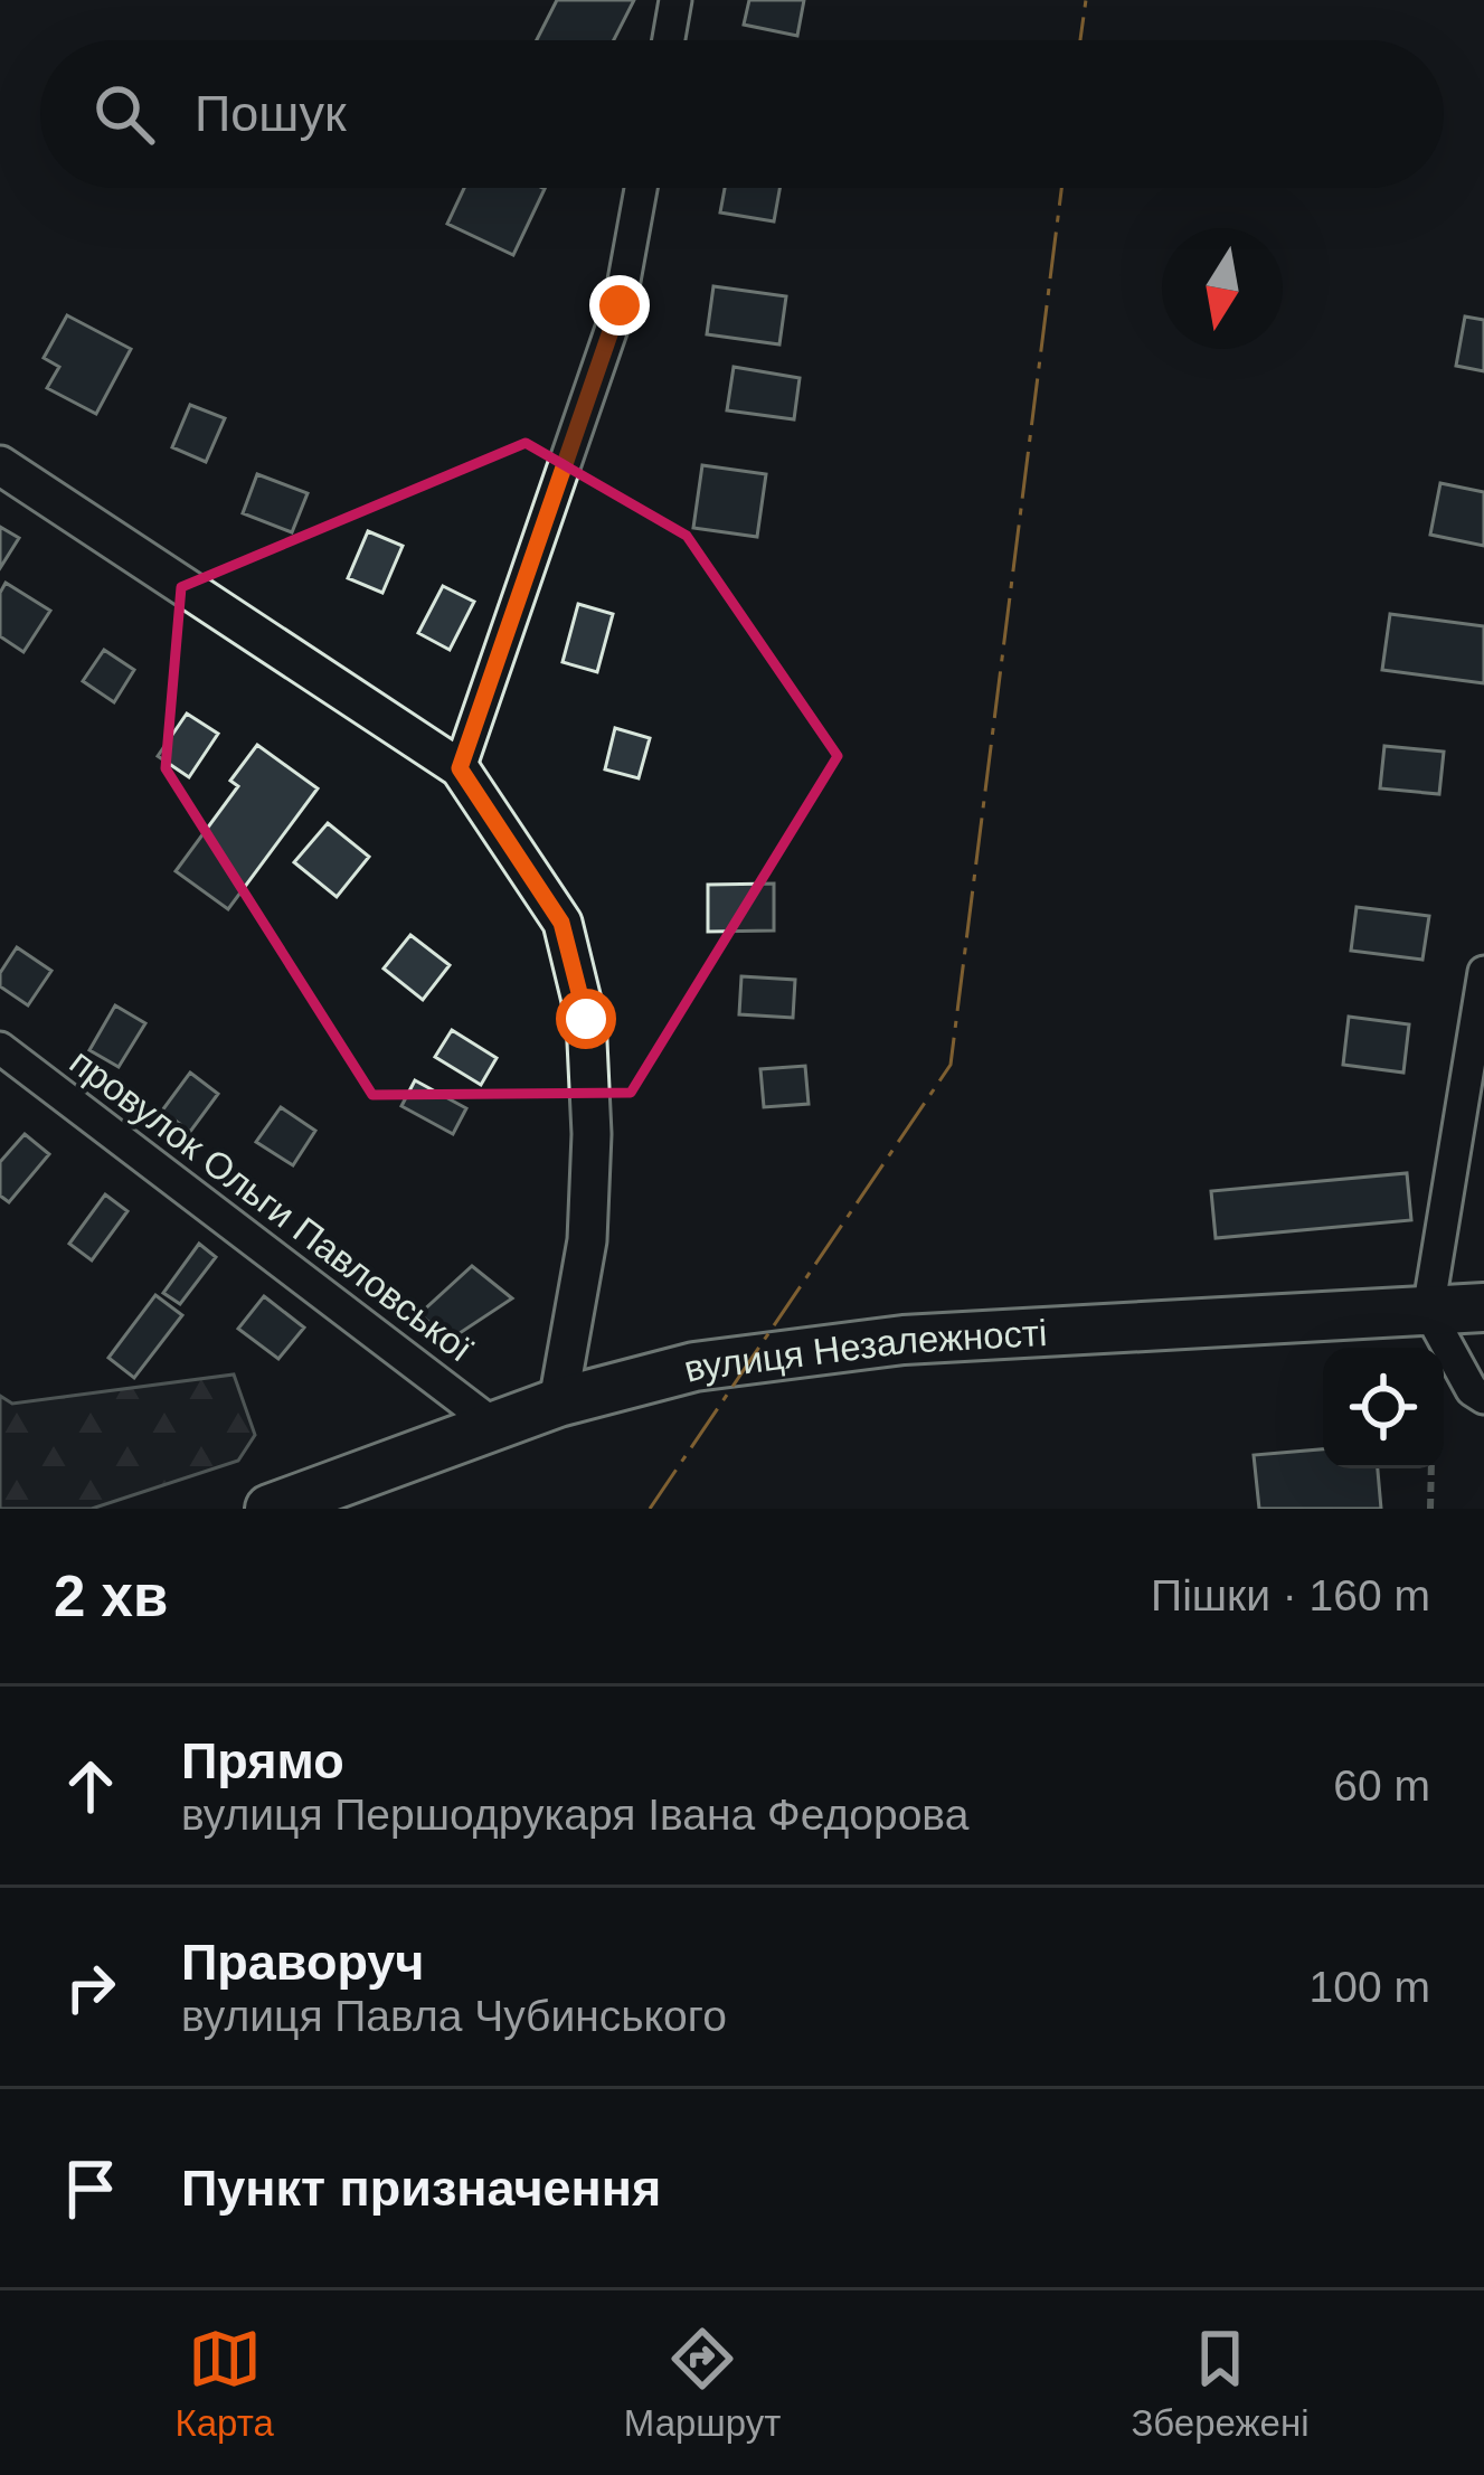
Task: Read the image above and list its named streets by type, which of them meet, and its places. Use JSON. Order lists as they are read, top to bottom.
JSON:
{
  "streets": {
    "main road": ["вулиця Незалежності"],
    "street": ["провулок Ольги Павловської"]
  },
  "crossings": [
    ["провулок Ольги Павловської", "вулиця Незалежності"]
  ],
  "north": "bottom",
  "page": {
    "search": "Пошук",
    "heading": ["2 хв", "Пішки · 160 m"],
    "list": [
      ["Прямо", "вулиця Першодрукаря Івана Федорова", "60 m"],
      ["Праворуч", "вулиця Павла Чубинського", "100 m"],
      "Пункт призначення"
    ],
    "nav": ["Карта", "Маршрут", "Збережені"]
  }
}
